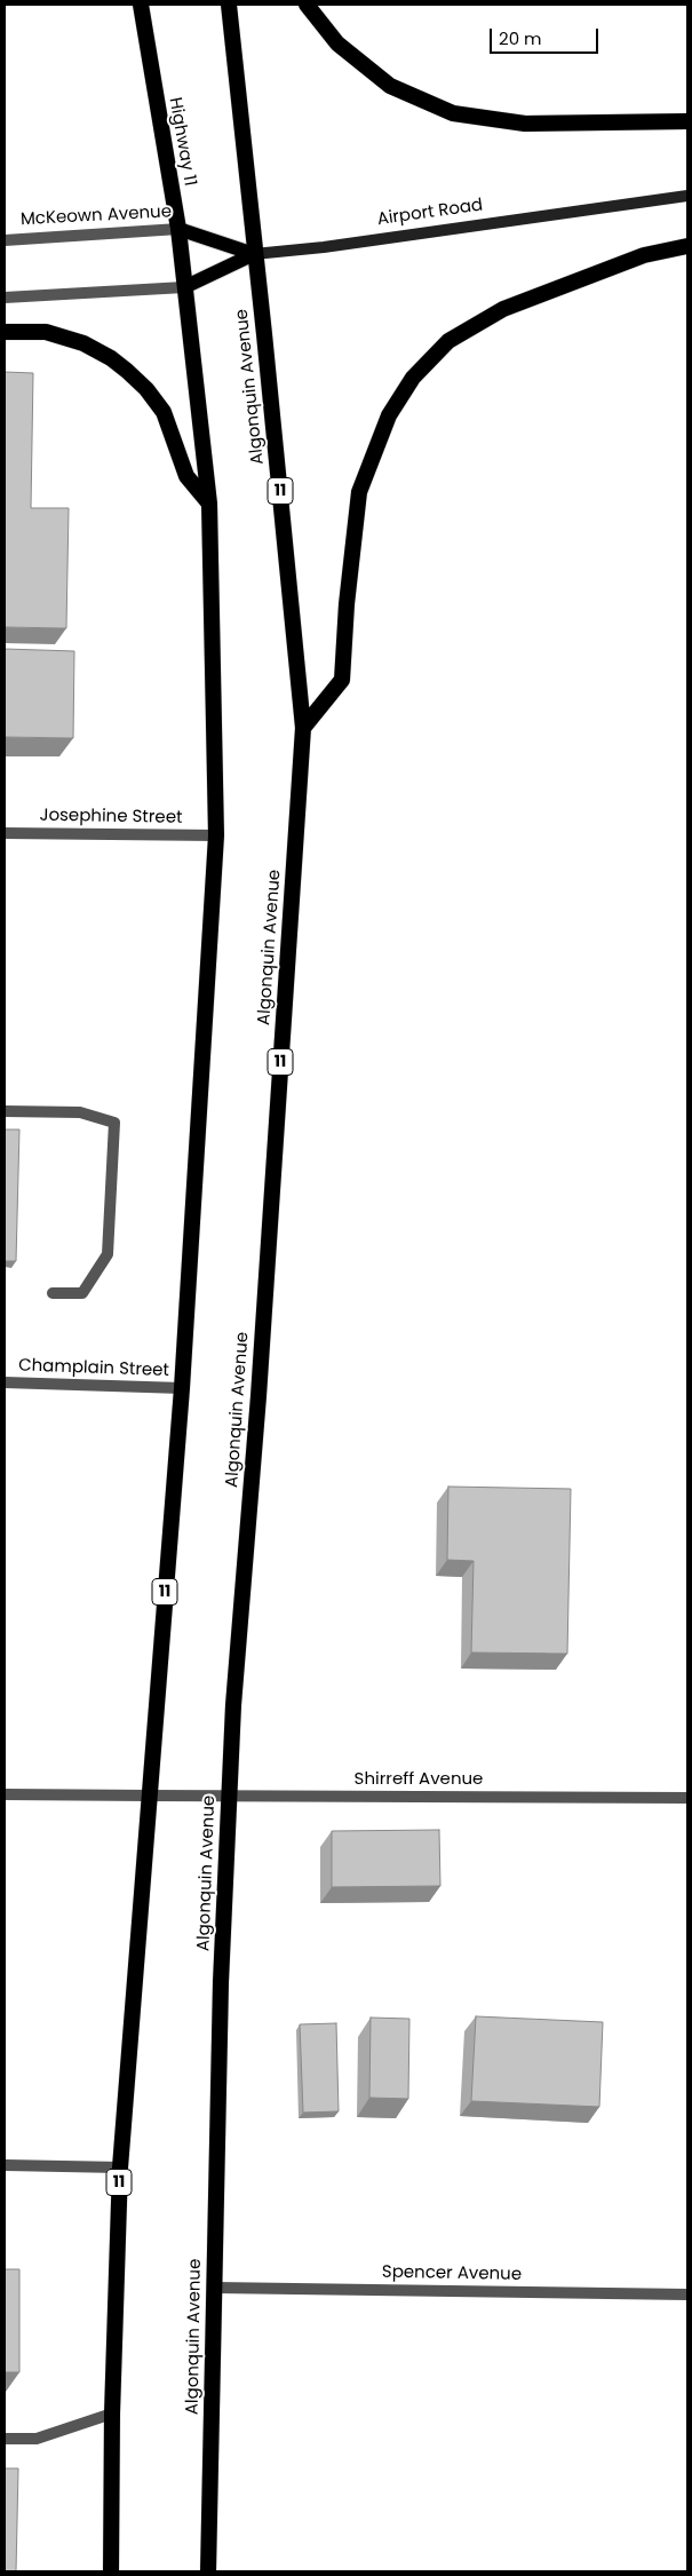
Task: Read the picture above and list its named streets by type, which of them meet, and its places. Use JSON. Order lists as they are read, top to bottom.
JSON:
{
  "streets": {
    "highway": ["Highway 11", "Algonquin Avenue", "11"],
    "main road": ["Airport Road", "McKeown Avenue"],
    "street": [
      "Josephine Street",
      "Champlain Street",
      "Shirreff Avenue",
      "Spencer Avenue"
    ]
  },
  "crossings": [
    ["Highway 11", "Airport Road"],
    ["Highway 11", "McKeown Avenue"],
    ["Highway 11", "11"],
    ["Airport Road", "McKeown Avenue"],
    ["Airport Road", "Algonquin Avenue"],
    ["Airport Road", "11"],
    ["McKeown Avenue", "Algonquin Avenue"],
    ["McKeown Avenue", "11"],
    ["Algonquin Avenue", "11"],
    ["Algonquin Avenue", "Shirreff Avenue"],
    ["Algonquin Avenue", "Spencer Avenue"],
    ["11", "Josephine Street"],
    ["11", "Champlain Street"],
    ["11", "Shirreff Avenue"]
  ],
  "scale_bar": "20 m"
}
